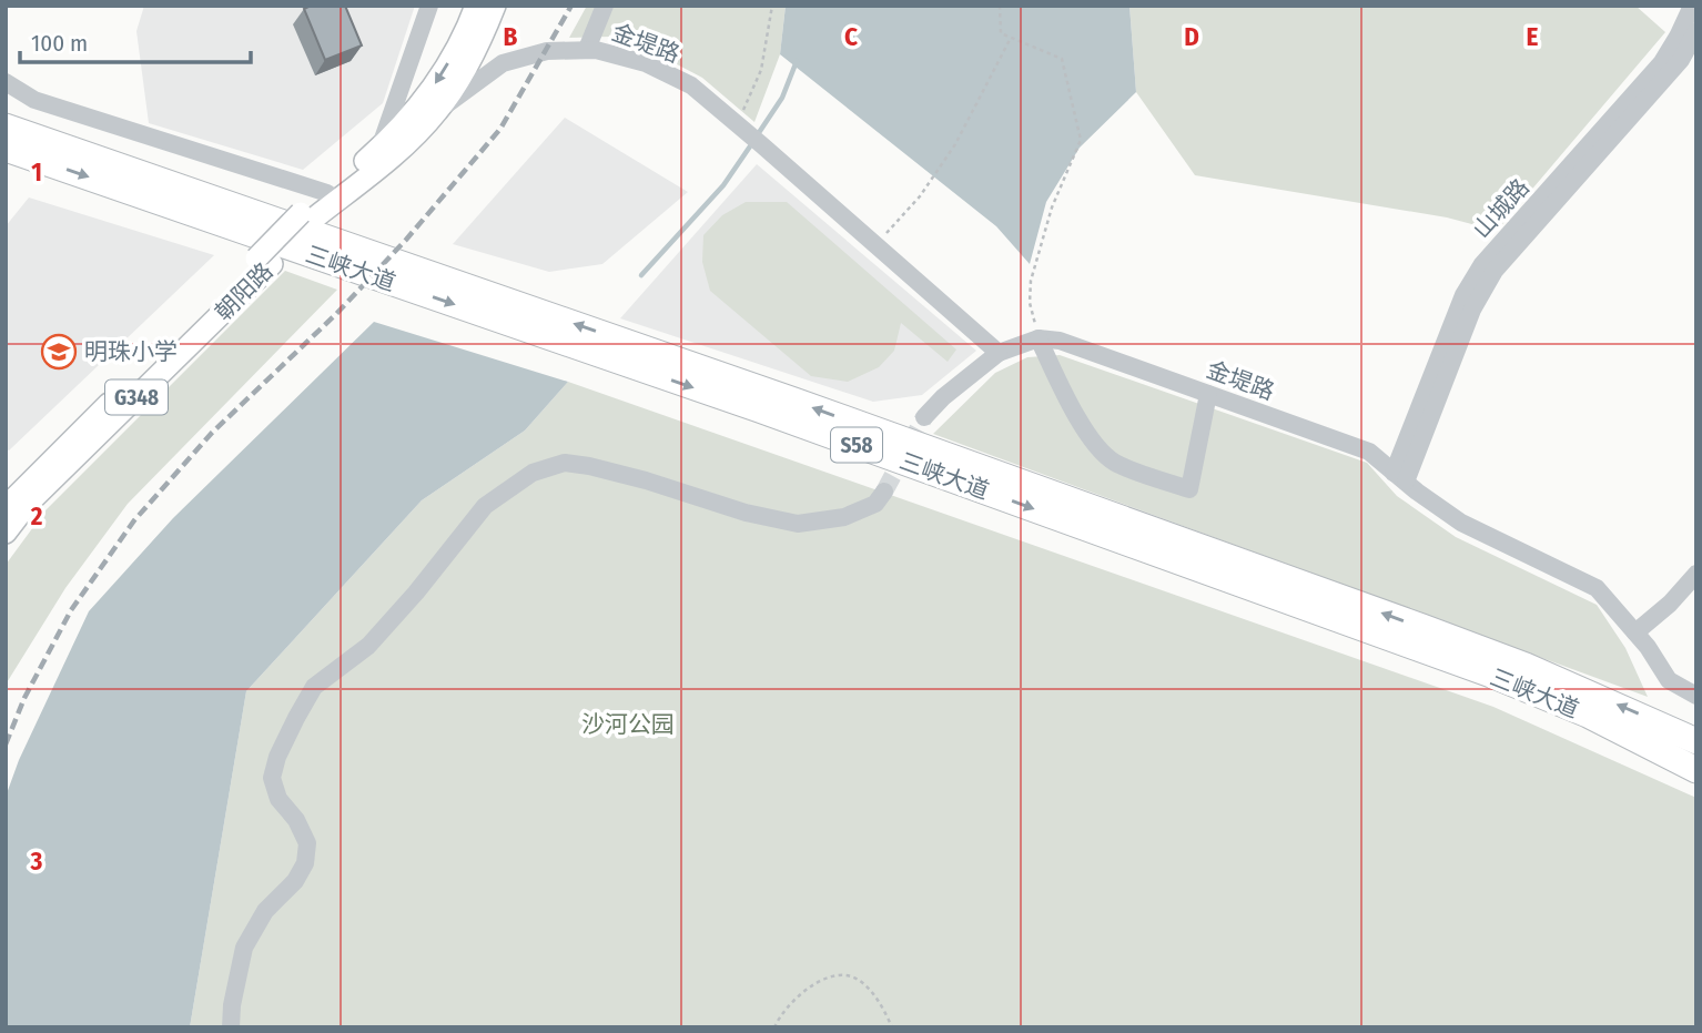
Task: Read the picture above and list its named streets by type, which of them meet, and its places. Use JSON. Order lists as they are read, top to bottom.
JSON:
{
  "streets": {
    "highway": ["三峡大道", "S58"],
    "main road": ["朝阳路", "G348"],
    "street": ["金堤路", "山城路"]
  },
  "crossings": [
    ["金堤路", "山城路"],
    ["金堤路", "朝阳路"]
  ],
  "parks": ["沙河公园"],
  "places": {
    "school or university": ["明珠小学"]
  },
  "scale_bar": "100 m",
  "grid": {
    "columns": [
      "B",
      "C",
      "D",
      "E"
    ],
    "rows": ["1", "2", "3"]
  }
}
